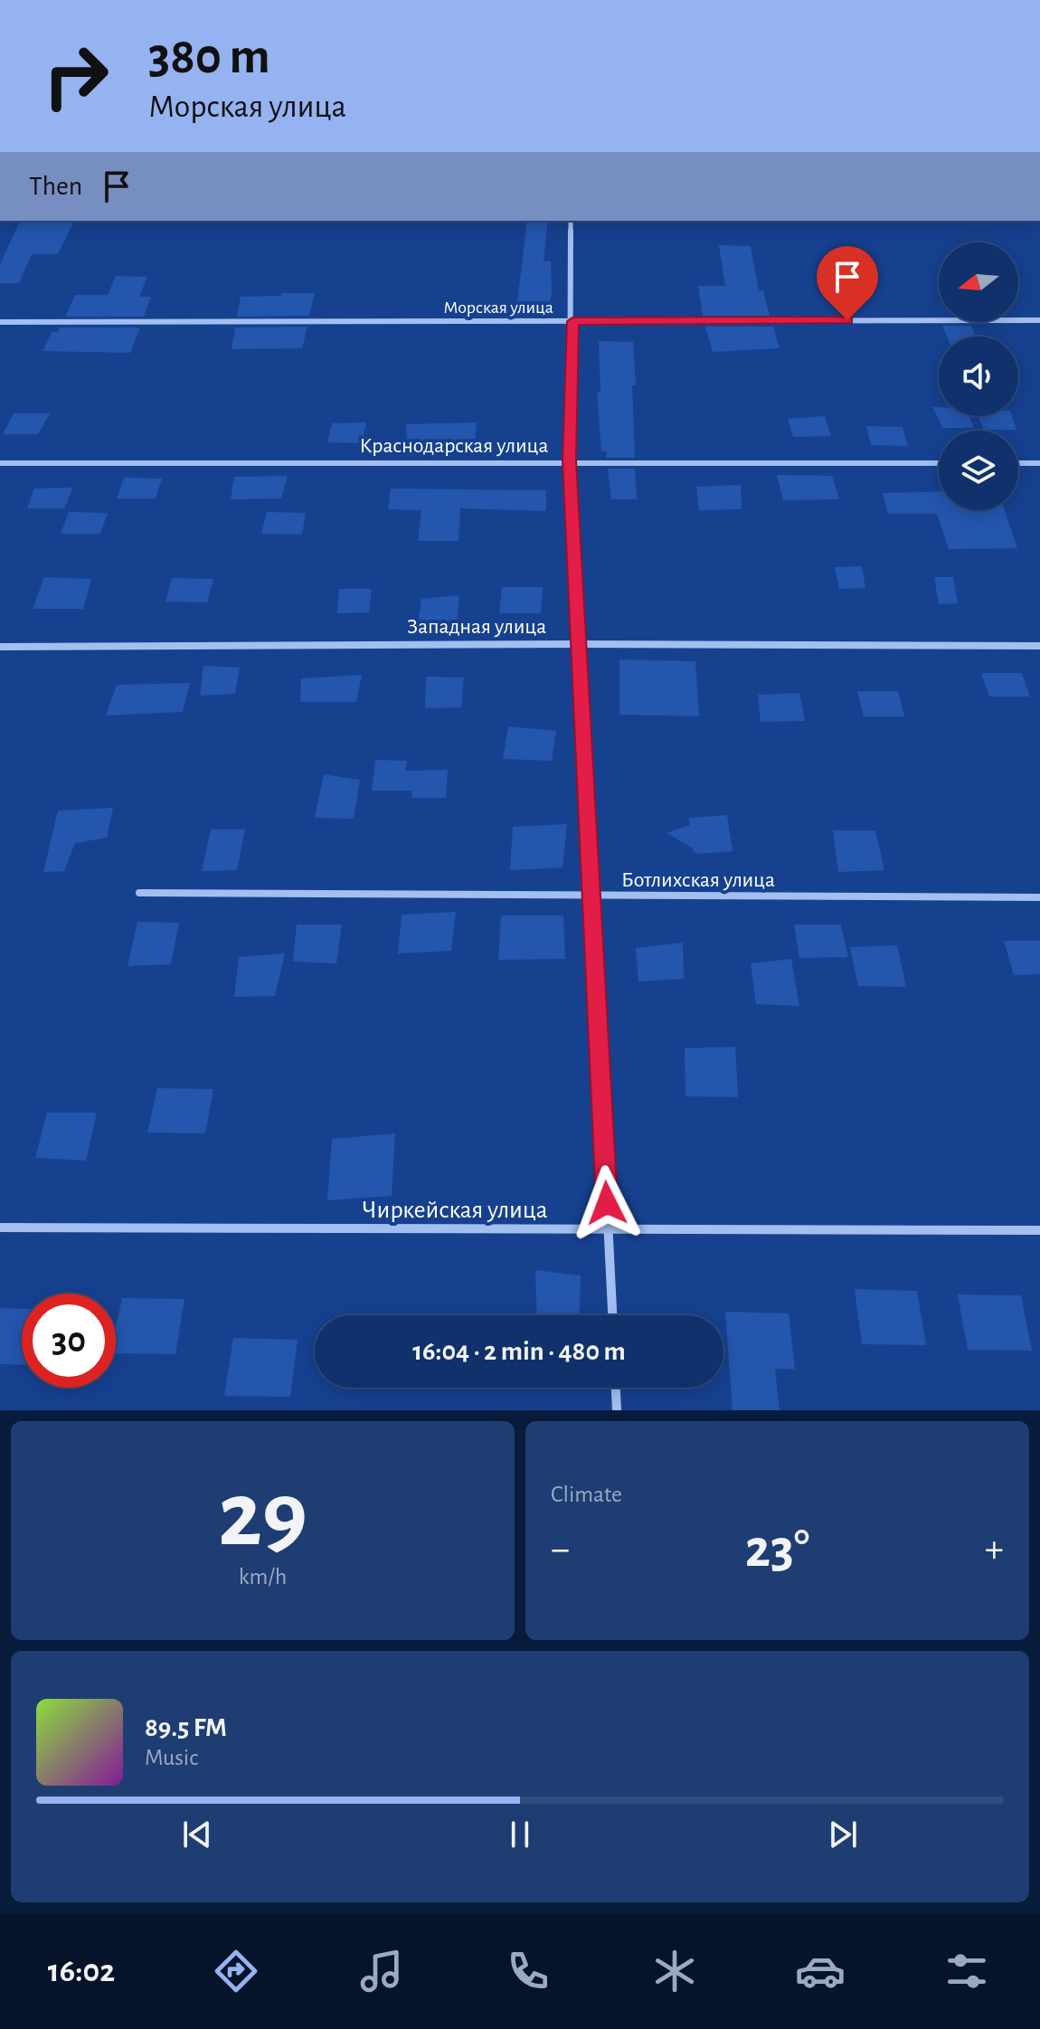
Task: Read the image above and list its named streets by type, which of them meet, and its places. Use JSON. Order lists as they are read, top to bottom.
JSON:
{
  "streets": {
    "street": [
      "Морская улица",
      "Краснодарская улица",
      "Западная улица",
      "Ботлихская улица",
      "Чиркейская улица"
    ]
  },
  "north": "left",
  "page": {
    "turn": ["380 m", "Морская улица"],
    "then": "Then",
    "limit": "30",
    "trip": "16:04 · 2 min · 480 m",
    "tile": [
      ["29", "km/h"],
      "Climate"
    ],
    "heat": ["−", "23°", "+"],
    "song": ["89.5 FM", "Music"],
    "tabs": "16:02"
  }
}
